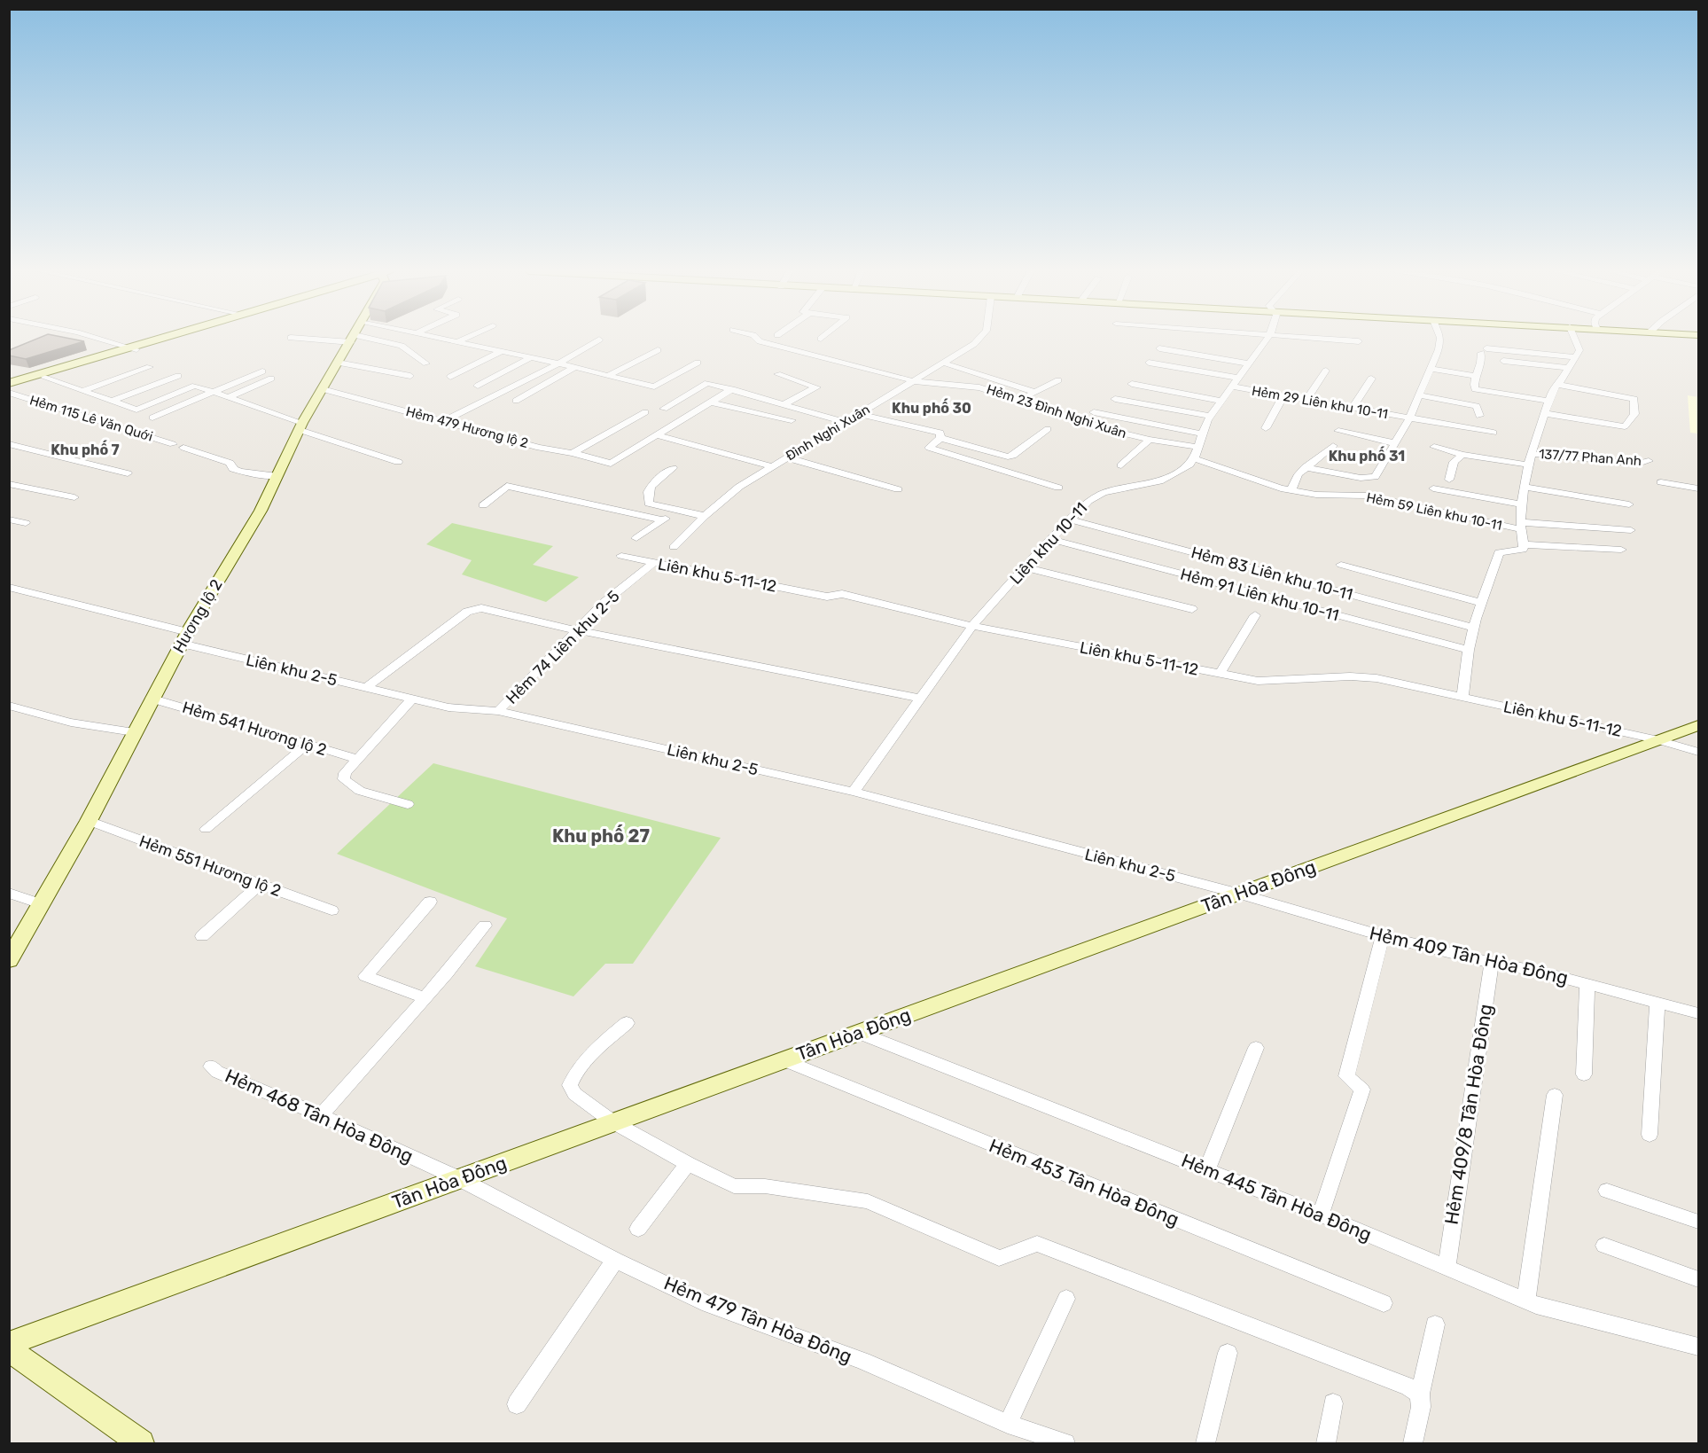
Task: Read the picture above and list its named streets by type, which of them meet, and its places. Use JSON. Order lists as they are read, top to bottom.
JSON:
{
  "streets": {
    "main road": ["Hương lộ 2", "Tân Hòa Đông"],
    "street": [
      "Hẻm 29 Liên khu 10-11",
      "Hẻm 23 Đình Nghi Xuân",
      "Hẻm 115 Lê Văn Quới",
      "Hẻm 479 Hương lộ 2",
      "Đình Nghi Xuân",
      "137/77 Phan Anh",
      "Hẻm 59 Liên khu 10-11",
      "Liên khu 10-11",
      "Hẻm 83 Liên khu 10-11",
      "Liên khu 5-11-12",
      "Hẻm 91 Liên khu 10-11",
      "Hẻm 74 Liên khu 2-5",
      "Liên khu 2-5",
      "Hẻm 541 Hương lộ 2",
      "Hẻm 551 Hương lộ 2",
      "Hẻm 409 Tân Hòa Đông",
      "Hẻm 409/8 Tân Hòa Đông",
      "Hẻm 468 Tân Hòa Đông",
      "Hẻm 453 Tân Hòa Đông",
      "Hẻm 445 Tân Hòa Đông",
      "Hẻm 479 Tân Hòa Đông"
    ]
  },
  "crossings": [
    ["Hẻm 23 Đình Nghi Xuân", "Đình Nghi Xuân"],
    ["Hẻm 479 Hương lộ 2", "Hương lộ 2"],
    ["Hẻm 59 Liên khu 10-11", "Liên khu 10-11"],
    ["Liên khu 10-11", "Hẻm 83 Liên khu 10-11"],
    ["Liên khu 10-11", "Liên khu 5-11-12"],
    ["Liên khu 10-11", "Hẻm 91 Liên khu 10-11"],
    ["Liên khu 10-11", "Liên khu 2-5"],
    ["Liên khu 5-11-12", "Hẻm 74 Liên khu 2-5"],
    ["Liên khu 5-11-12", "Tân Hòa Đông"],
    ["Hương lộ 2", "Liên khu 2-5"],
    ["Hương lộ 2", "Hẻm 541 Hương lộ 2"],
    ["Hương lộ 2", "Hẻm 551 Hương lộ 2"],
    ["Hẻm 74 Liên khu 2-5", "Liên khu 2-5"],
    ["Liên khu 2-5", "Tân Hòa Đông"],
    ["Liên khu 2-5", "Hẻm 409 Tân Hòa Đông"],
    ["Tân Hòa Đông", "Hẻm 409 Tân Hòa Đông"],
    ["Tân Hòa Đông", "Hẻm 468 Tân Hòa Đông"],
    ["Tân Hòa Đông", "Hẻm 453 Tân Hòa Đông"],
    ["Tân Hòa Đông", "Hẻm 445 Tân Hòa Đông"],
    ["Tân Hòa Đông", "Hẻm 479 Tân Hòa Đông"],
    ["Hẻm 409 Tân Hòa Đông", "Hẻm 409/8 Tân Hòa Đông"],
    ["Hẻm 409/8 Tân Hòa Đông", "Hẻm 445 Tân Hòa Đông"],
    ["Hẻm 468 Tân Hòa Đông", "Hẻm 479 Tân Hòa Đông"]
  ],
  "districts": [
    "Khu phố 30",
    "Khu phố 7",
    "Khu phố 31",
    "Khu phố 27"
  ]
}
